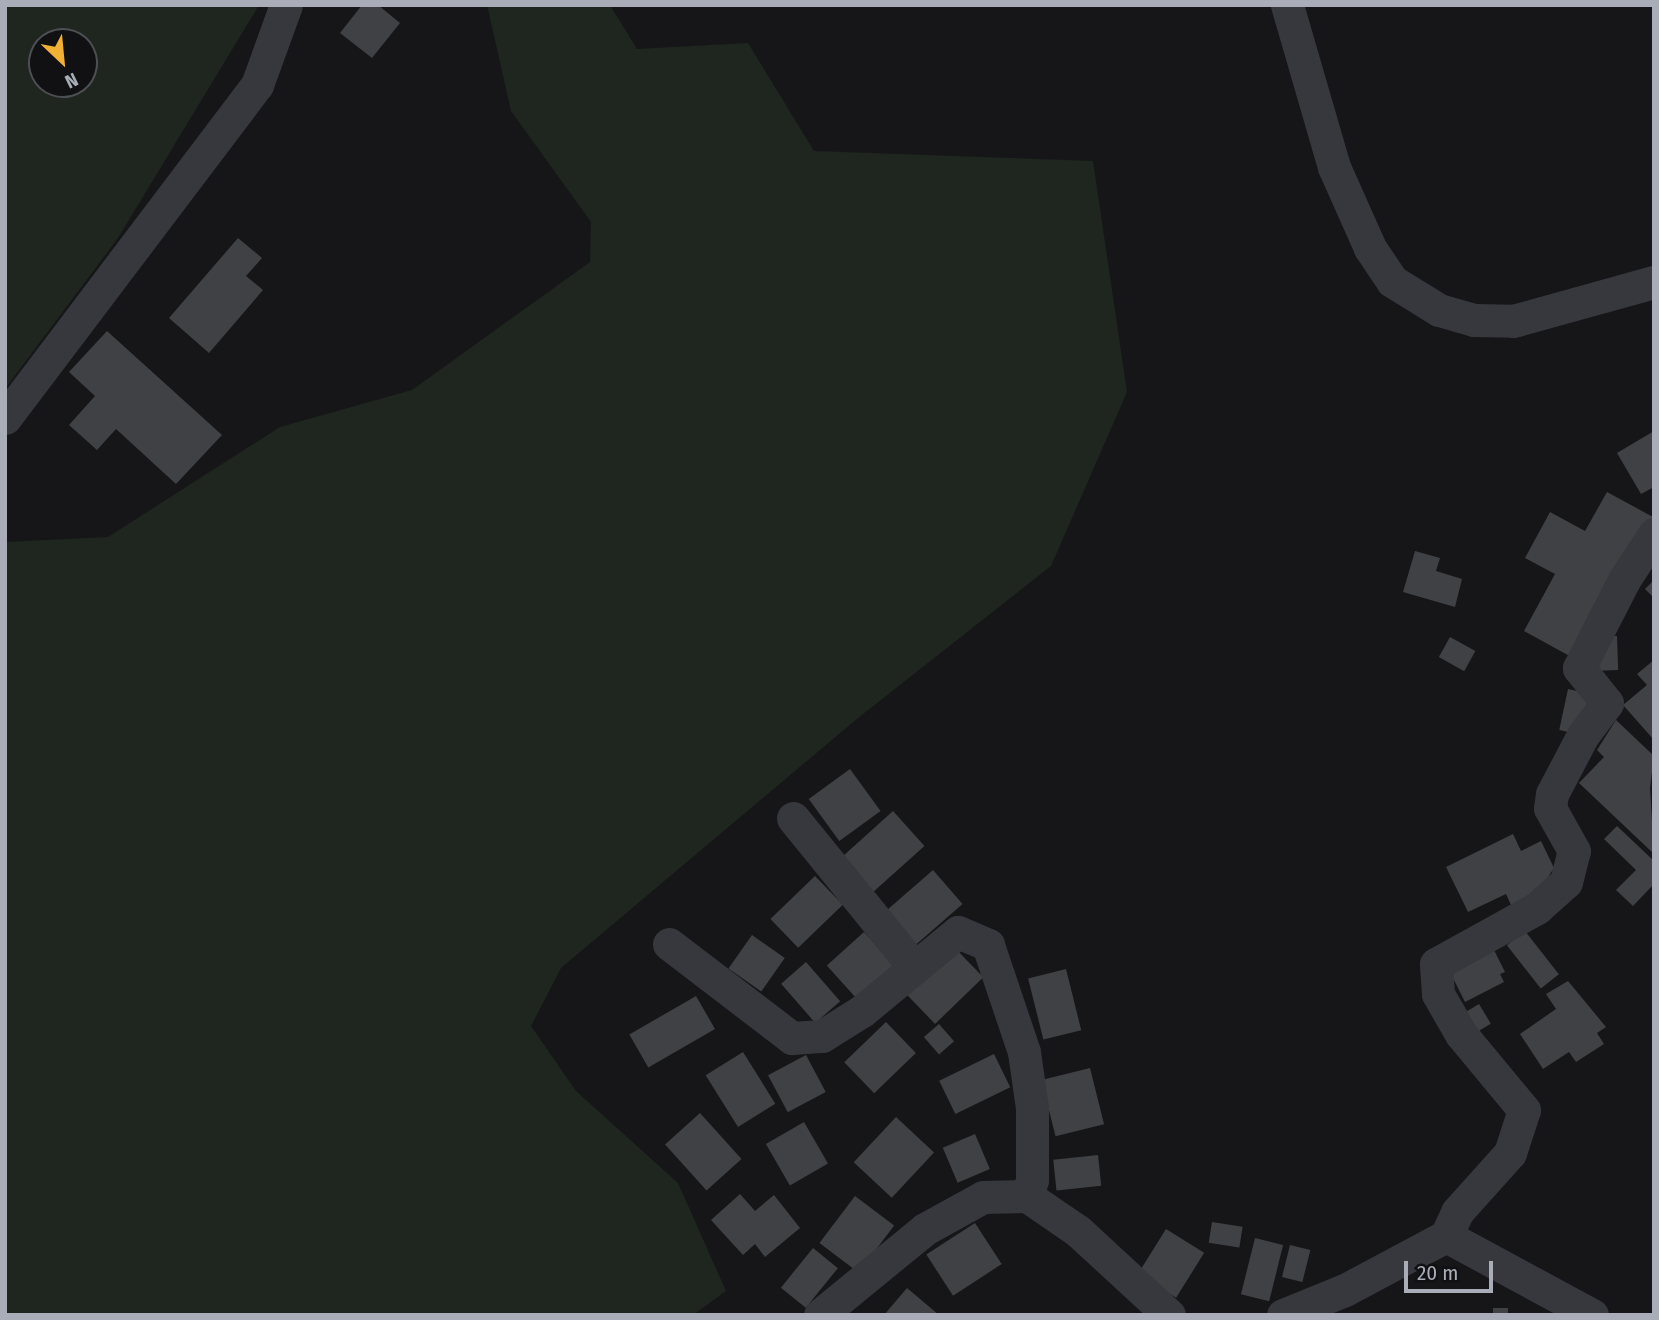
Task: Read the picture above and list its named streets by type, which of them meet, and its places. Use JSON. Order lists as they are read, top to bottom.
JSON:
{
  "scale_bar": "20 m",
  "north": "bottom right"
}
